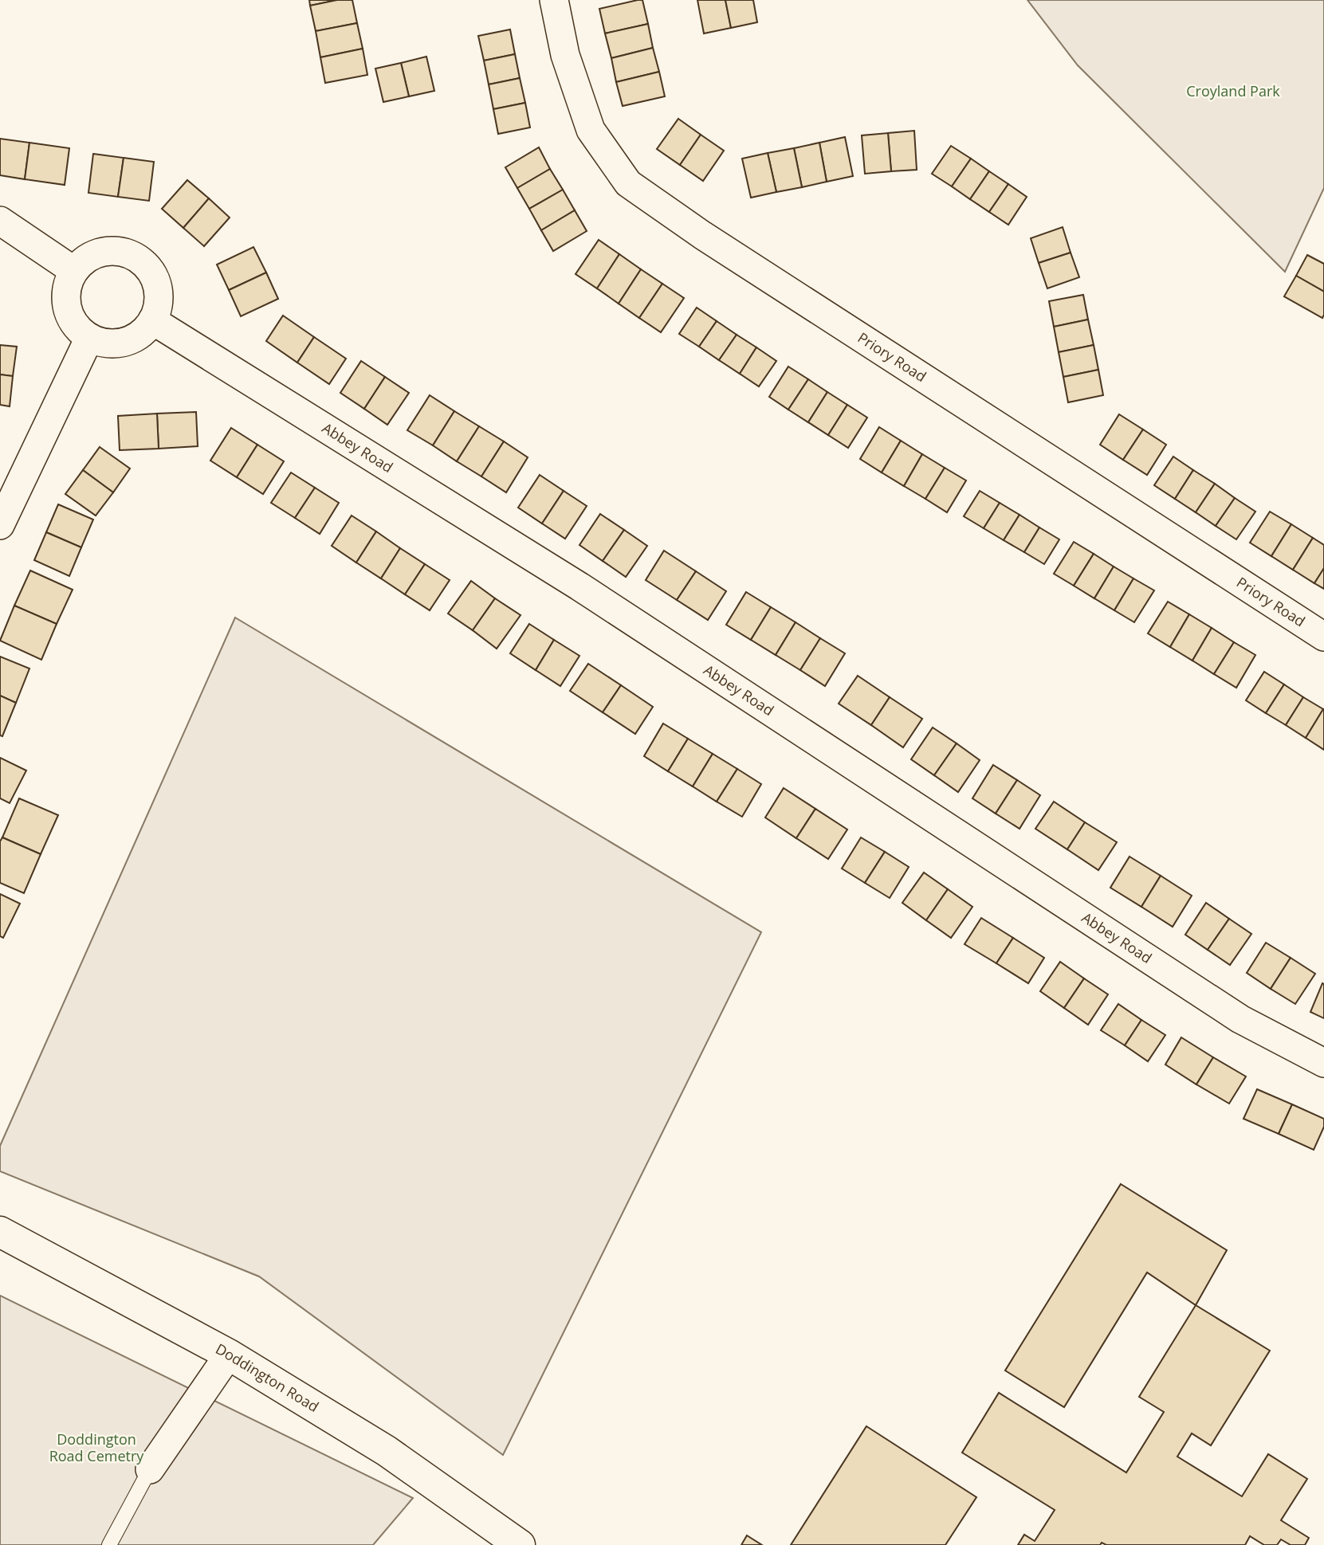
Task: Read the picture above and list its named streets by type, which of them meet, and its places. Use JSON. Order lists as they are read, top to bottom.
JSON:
{
  "streets": {
    "street": ["Priory Road", "Abbey Road", "Doddington Road"]
  },
  "parks": ["Croyland Park", "Doddington Road Cemetry"]
}
